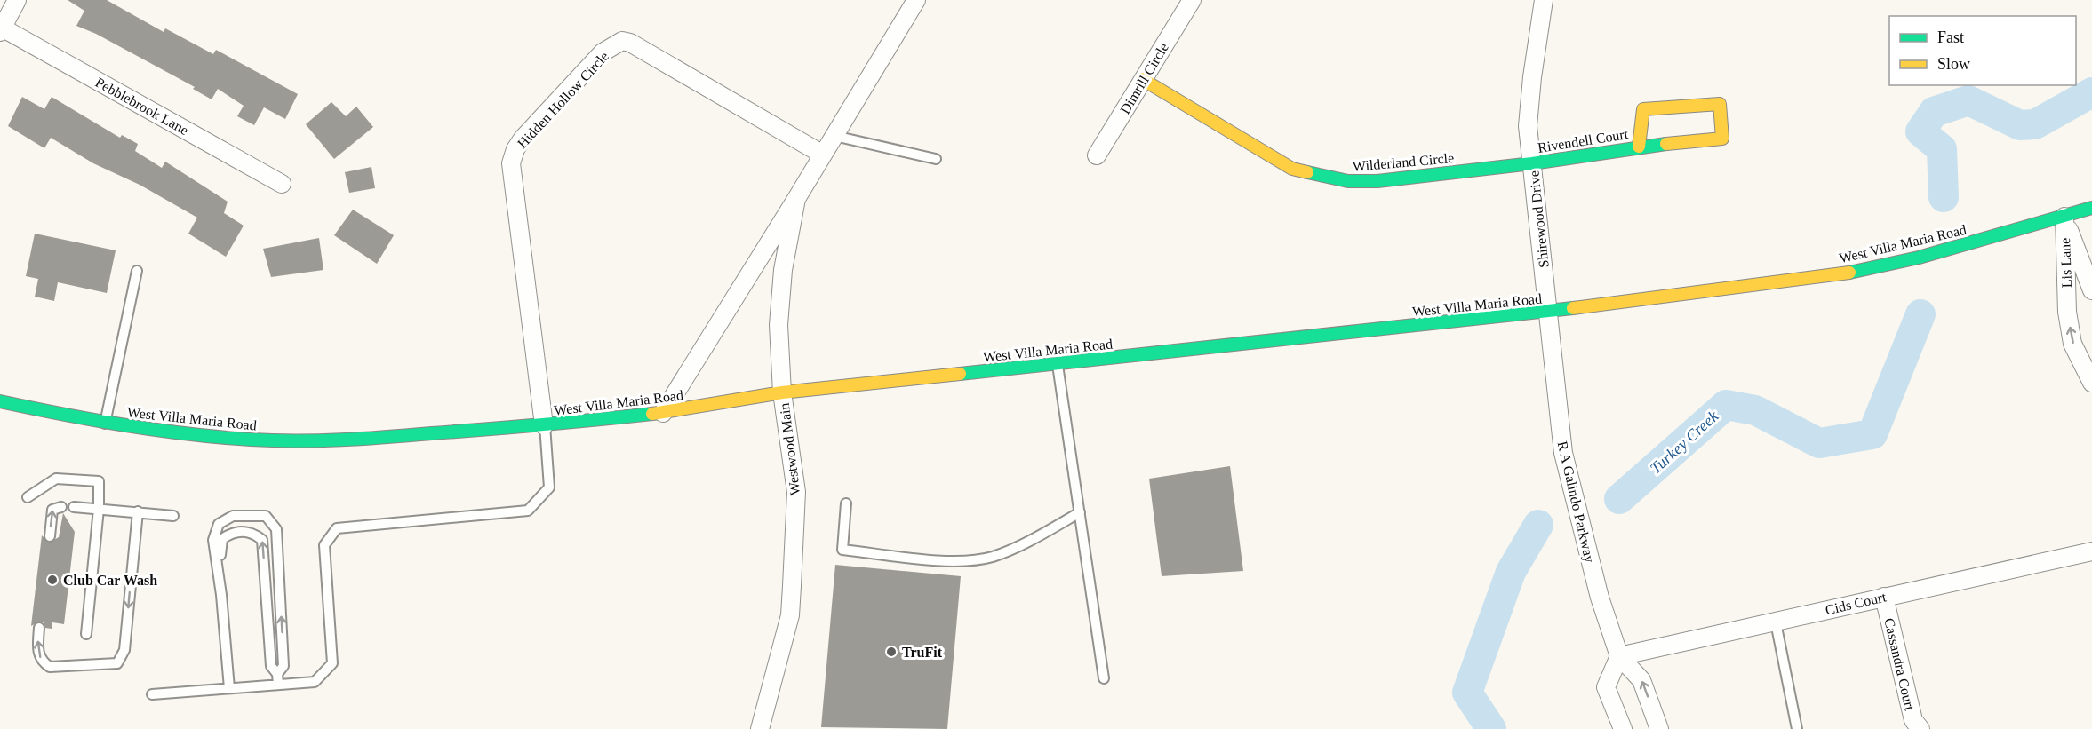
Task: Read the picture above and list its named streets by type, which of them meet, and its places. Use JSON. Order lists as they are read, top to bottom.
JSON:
{
  "streets": {
    "main road": ["Rivendell Court", "Wilderland Circle", "West Villa Maria Road"],
    "street": [
      "Dimrill Circle",
      "Hidden Hollow Circle",
      "Pebblebrook Lane",
      "Shirewood Drive",
      "Lis Lane",
      "Westwood Main",
      "R A Galindo Parkway",
      "Cids Court",
      "Cassandra Court"
    ]
  },
  "crossings": [
    ["Dimrill Circle", "Wilderland Circle"],
    ["Hidden Hollow Circle", "West Villa Maria Road"],
    ["Hidden Hollow Circle", "Westwood Main"],
    ["Rivendell Court", "Wilderland Circle"],
    ["Rivendell Court", "Shirewood Drive"],
    ["Wilderland Circle", "Shirewood Drive"],
    ["Shirewood Drive", "West Villa Maria Road"],
    ["Shirewood Drive", "R A Galindo Parkway"],
    ["West Villa Maria Road", "Lis Lane"],
    ["West Villa Maria Road", "Westwood Main"],
    ["West Villa Maria Road", "R A Galindo Parkway"],
    ["R A Galindo Parkway", "Cids Court"],
    ["Cids Court", "Cassandra Court"]
  ],
  "water": ["Turkey Creek"],
  "places": ["Club Car Wash", "TruFit"],
  "legend": ["Fast", "Slow"]
}
